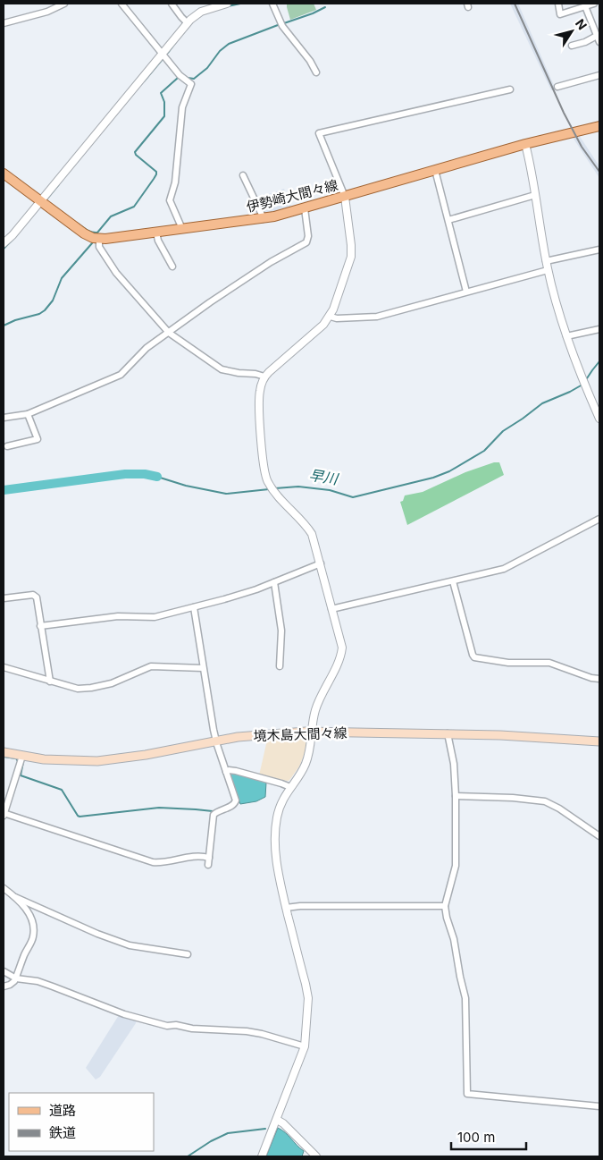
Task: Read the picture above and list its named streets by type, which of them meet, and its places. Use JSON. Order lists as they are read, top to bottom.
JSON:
{
  "streets": {
    "main road": ["伊勢崎大間々線", "境木島大間々線"]
  },
  "water": ["早川"],
  "legend": ["道路", "鉄道"],
  "scale_bar": "100 m",
  "north": "top right"
}
